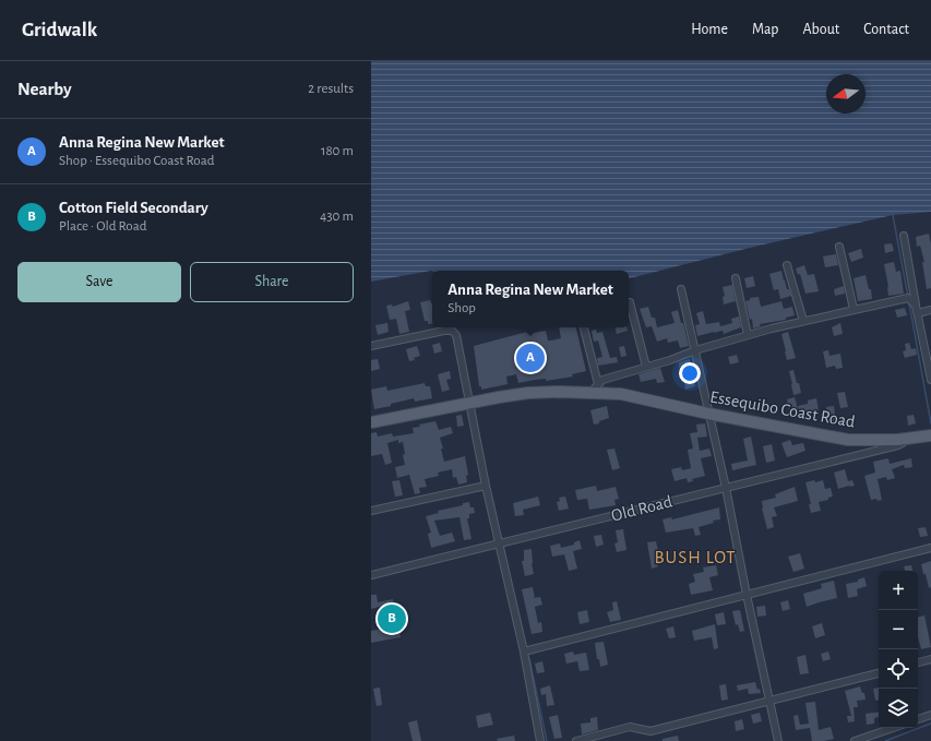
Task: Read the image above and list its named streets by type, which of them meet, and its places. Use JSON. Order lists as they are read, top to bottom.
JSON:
{
  "streets": {
    "main road": ["Essequibo Coast Road"],
    "street": ["Old Road"]
  },
  "crossings": [
    ["Essequibo Coast Road", "Old Road"]
  ],
  "districts": ["BUSH LOT"],
  "north": "left",
  "page": {
    "header": "Gridwalk",
    "nav": [
      "Home",
      "Map",
      "About",
      "Contact"
    ],
    "heading": ["Nearby", "2 results"],
    "list": [
      {
        "mark": "A",
        "name": "Anna Regina New Market",
        "note": "Shop · Essequibo Coast Road",
        "value": "180 m"
      },
      {
        "mark": "B",
        "name": "Cotton Field Secondary",
        "note": "Place · Old Road",
        "value": "430 m"
      }
    ],
    "buttons": ["Save", "Share"],
    "popup": ["Anna Regina New Market", "Shop"],
    "pins": ["A", "B"],
    "map_buttons": ["+", "−"]
  }
}
